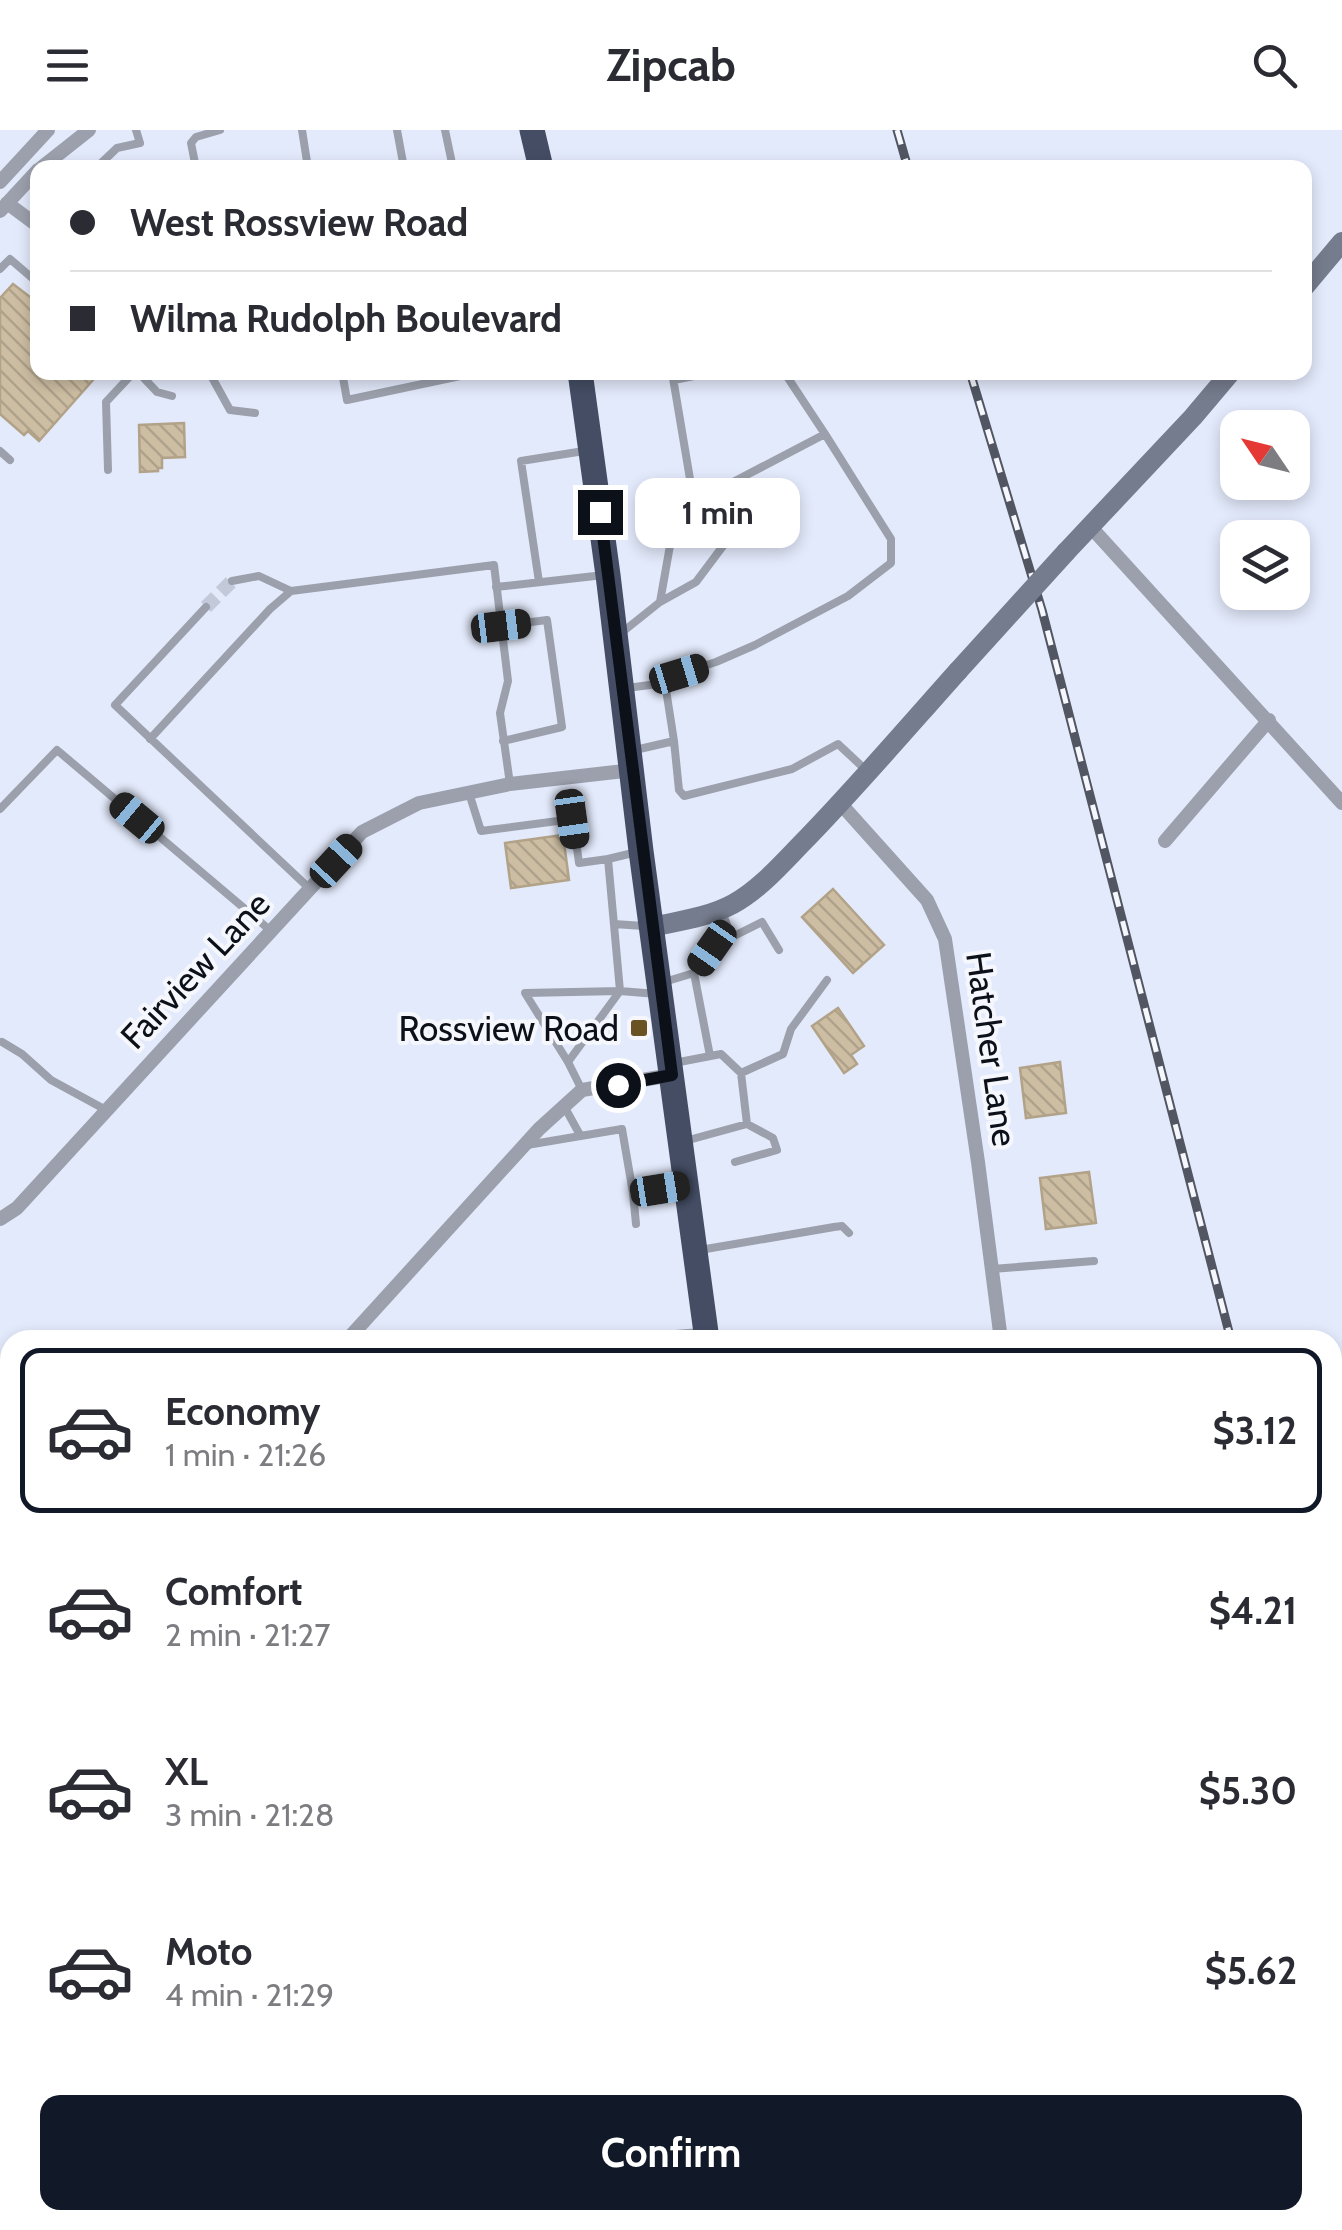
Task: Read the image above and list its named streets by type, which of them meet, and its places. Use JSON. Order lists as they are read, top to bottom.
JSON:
{
  "streets": {
    "street": ["Fairview Lane", "Hatcher Lane"]
  },
  "places": {
    "transit": ["Rossview Road"]
  },
  "north": "top left",
  "page": {
    "header": "Zipcab",
    "banner": ["West Rossview Road", "Wilma Rudolph Boulevard"],
    "bubble": "1 min",
    "list": [
      {
        "name": "Economy",
        "note": "1 min · 21:26",
        "value": "$3.12"
      },
      {
        "name": "Comfort",
        "note": "2 min · 21:27",
        "value": "$4.21"
      },
      {
        "name": "XL",
        "note": "3 min · 21:28",
        "value": "$5.30"
      },
      {
        "name": "Moto",
        "note": "4 min · 21:29",
        "value": "$5.62"
      }
    ],
    "buttons": "Confirm"
  }
}
